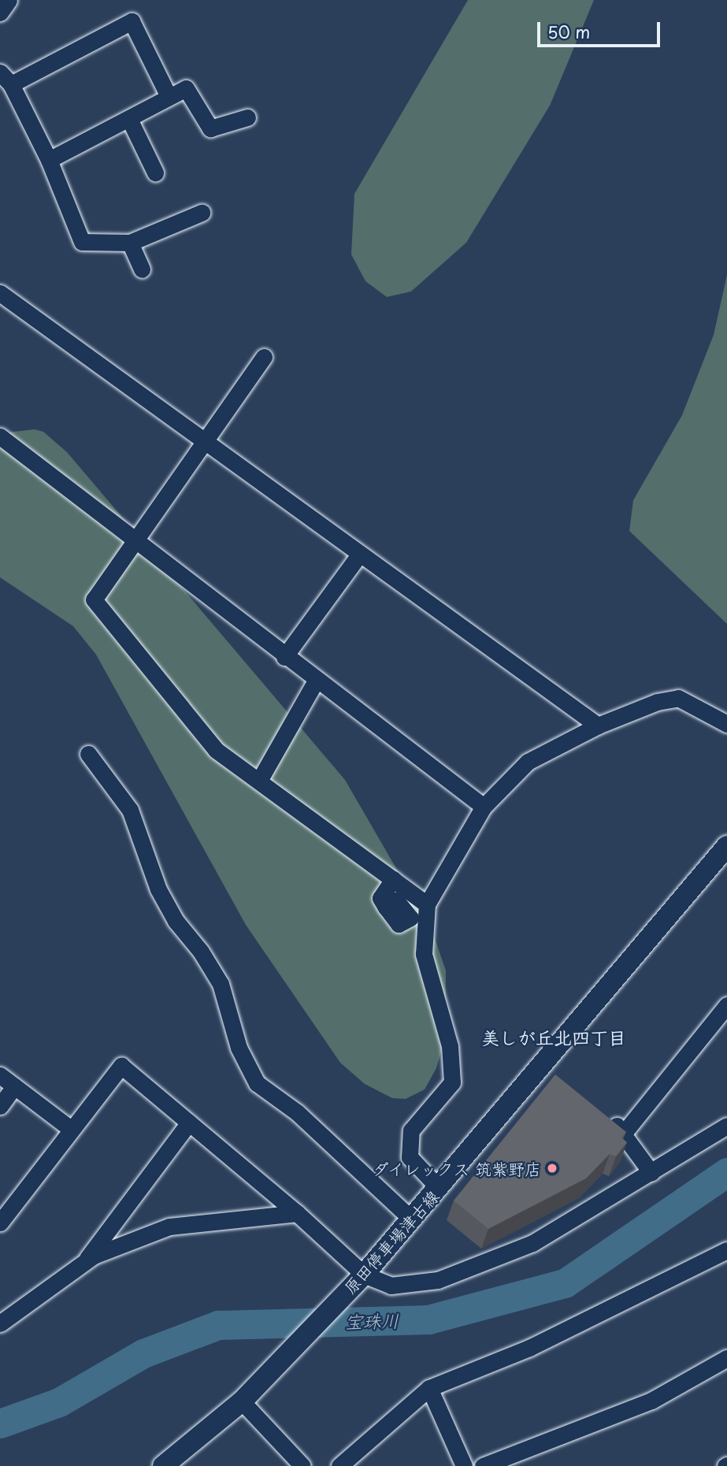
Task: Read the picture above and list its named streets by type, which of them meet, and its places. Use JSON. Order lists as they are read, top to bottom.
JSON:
{
  "streets": {
    "main road": ["原田停車場津古線"]
  },
  "districts": ["美しが丘北四丁目"],
  "water": ["宝珠川"],
  "places": ["ダイレックス 筑紫野店"],
  "scale_bar": "50 m"
}
